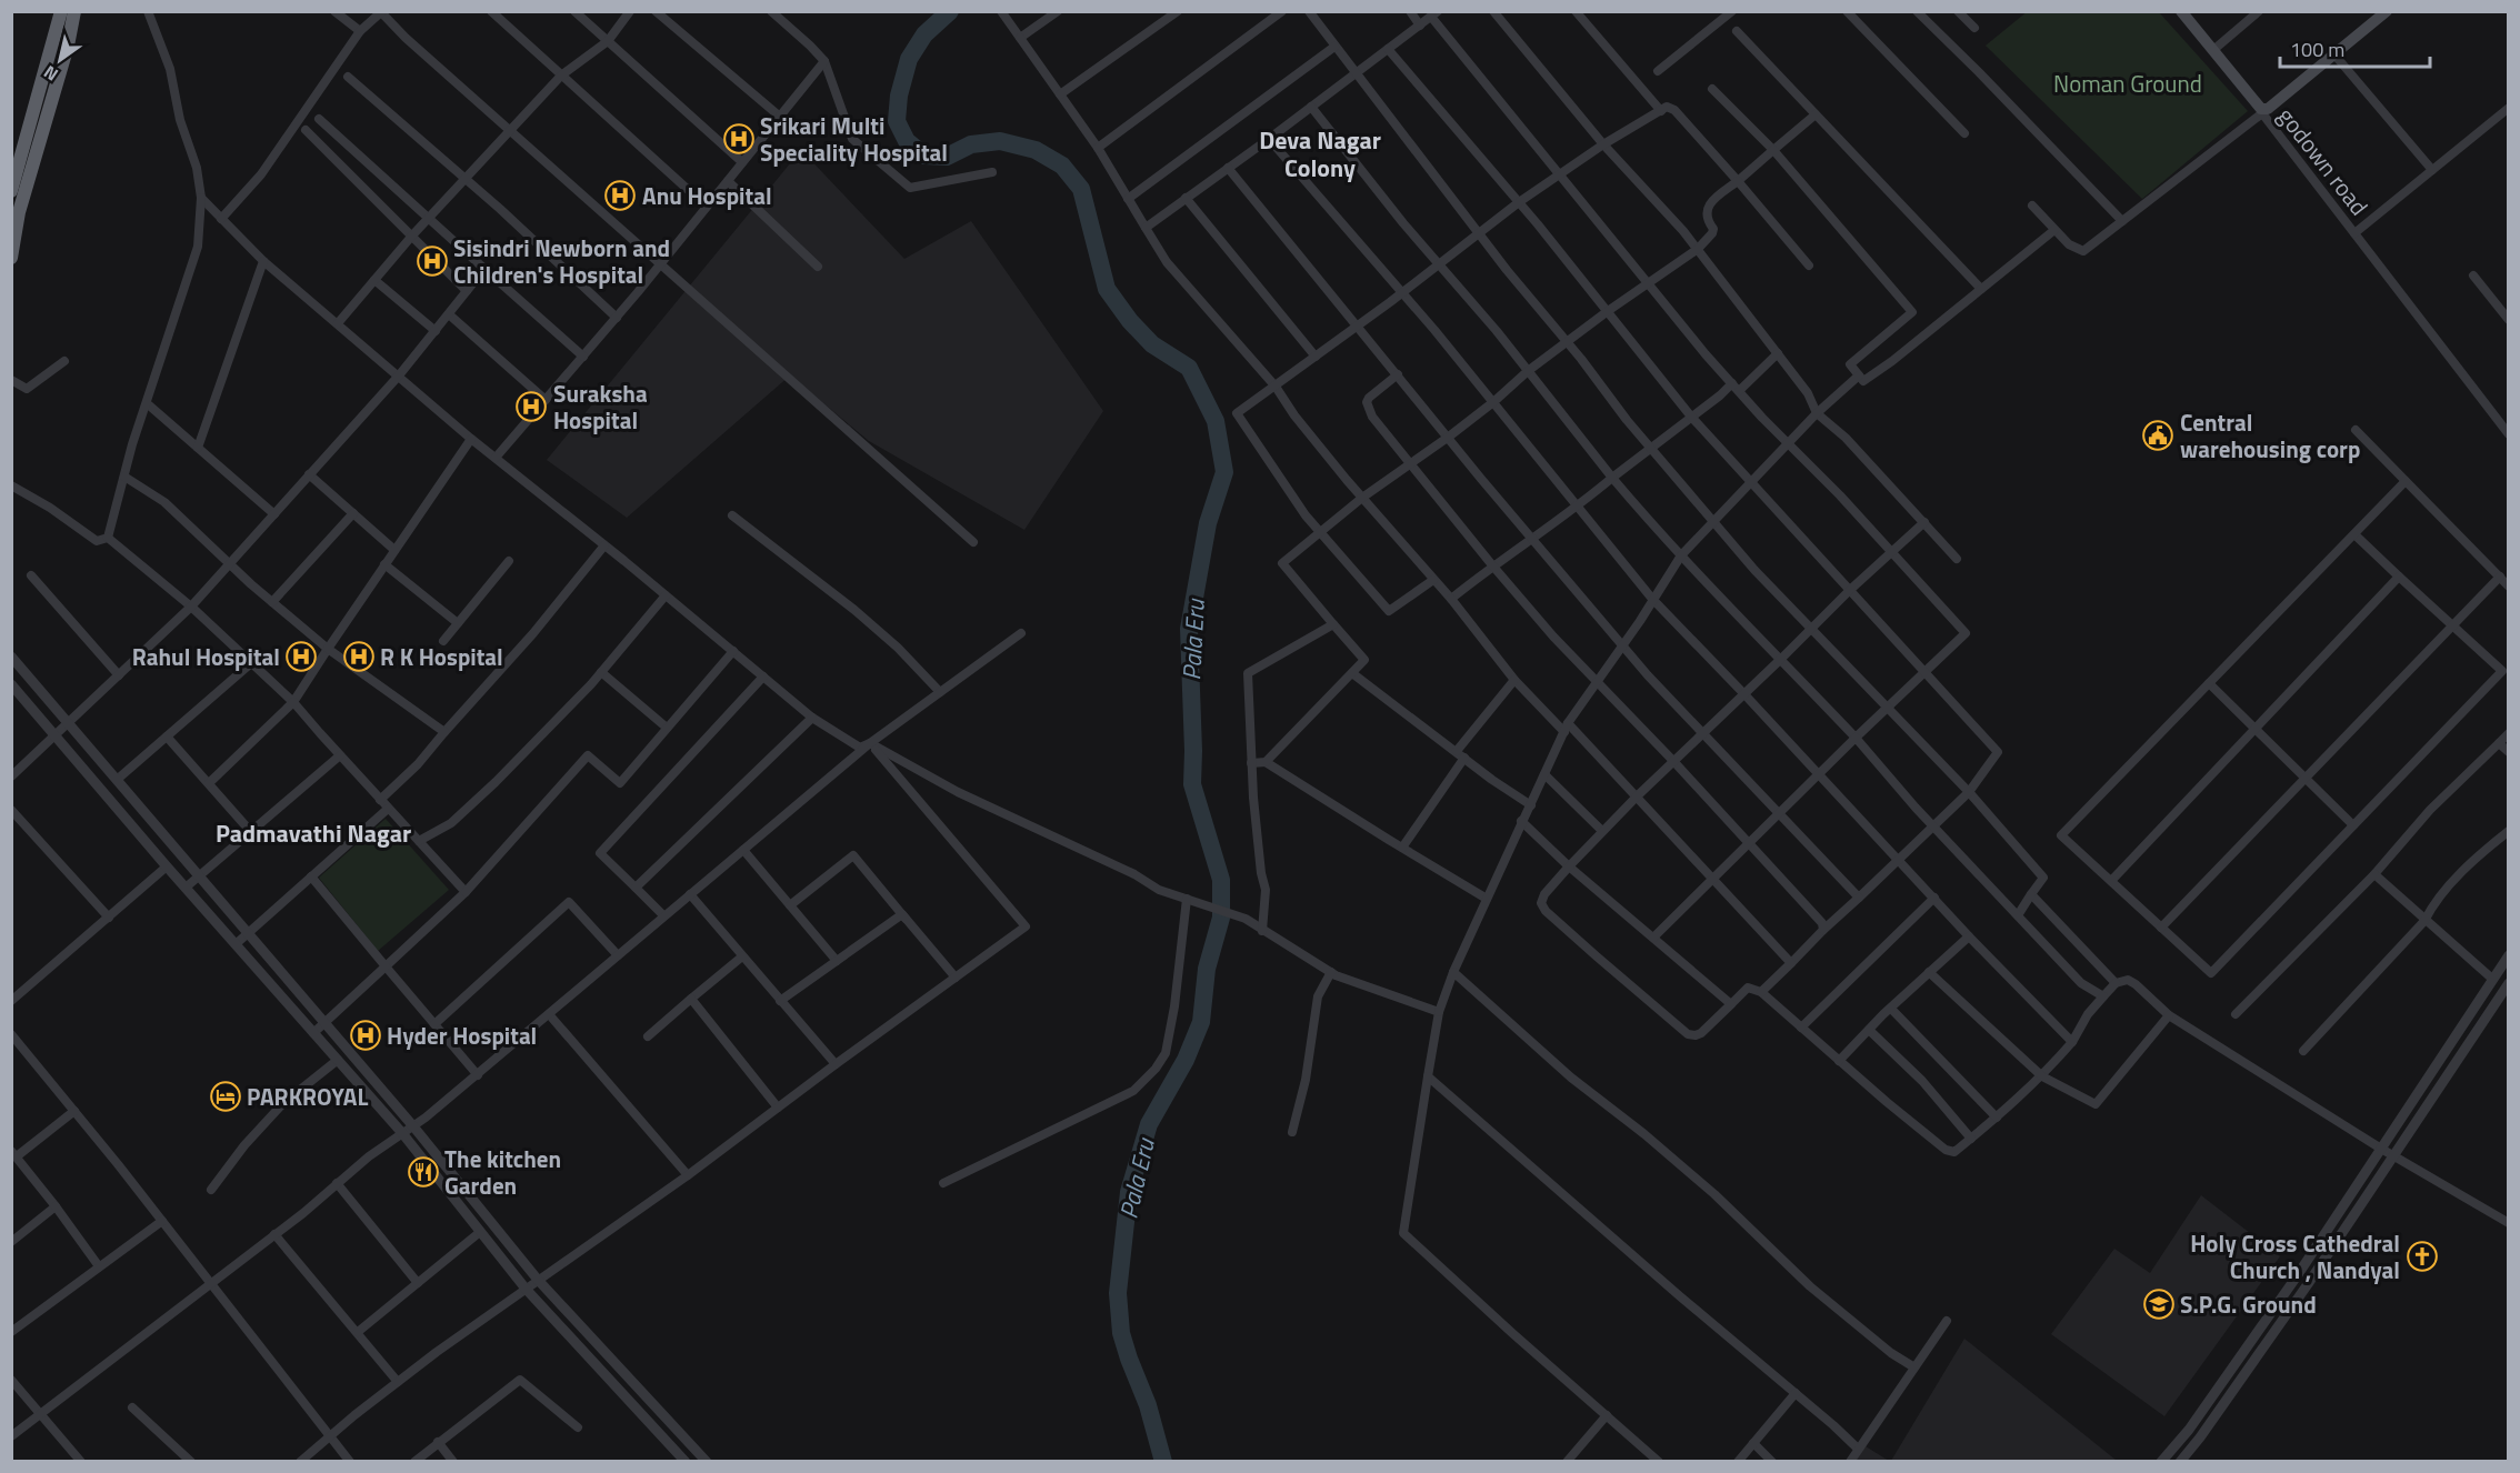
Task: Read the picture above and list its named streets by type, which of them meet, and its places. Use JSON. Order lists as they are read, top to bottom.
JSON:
{
  "streets": {
    "street": ["godown road"]
  },
  "districts": ["Deva Nagar Colony", "Padmavathi Nagar"],
  "water": ["Pala Eru"],
  "parks": ["Noman Ground"],
  "places": {
    "hospital": [
      "Srikari Multi Speciality Hospital",
      "Anu Hospital",
      "Sisindri Newborn and Children's Hospital",
      "Suraksha Hospital",
      "Rahul Hospital",
      "R K Hospital",
      "Hyder Hospital"
    ],
    "public building": ["Central warehousing corp"],
    "hotel": ["PARKROYAL"],
    "restaurant": ["The kitchen Garden"],
    "church": ["Holy Cross Cathedral Church , Nandyal"],
    "school or university": ["S.P.G. Ground"]
  },
  "scale_bar": "100 m",
  "north": "bottom left"
}
